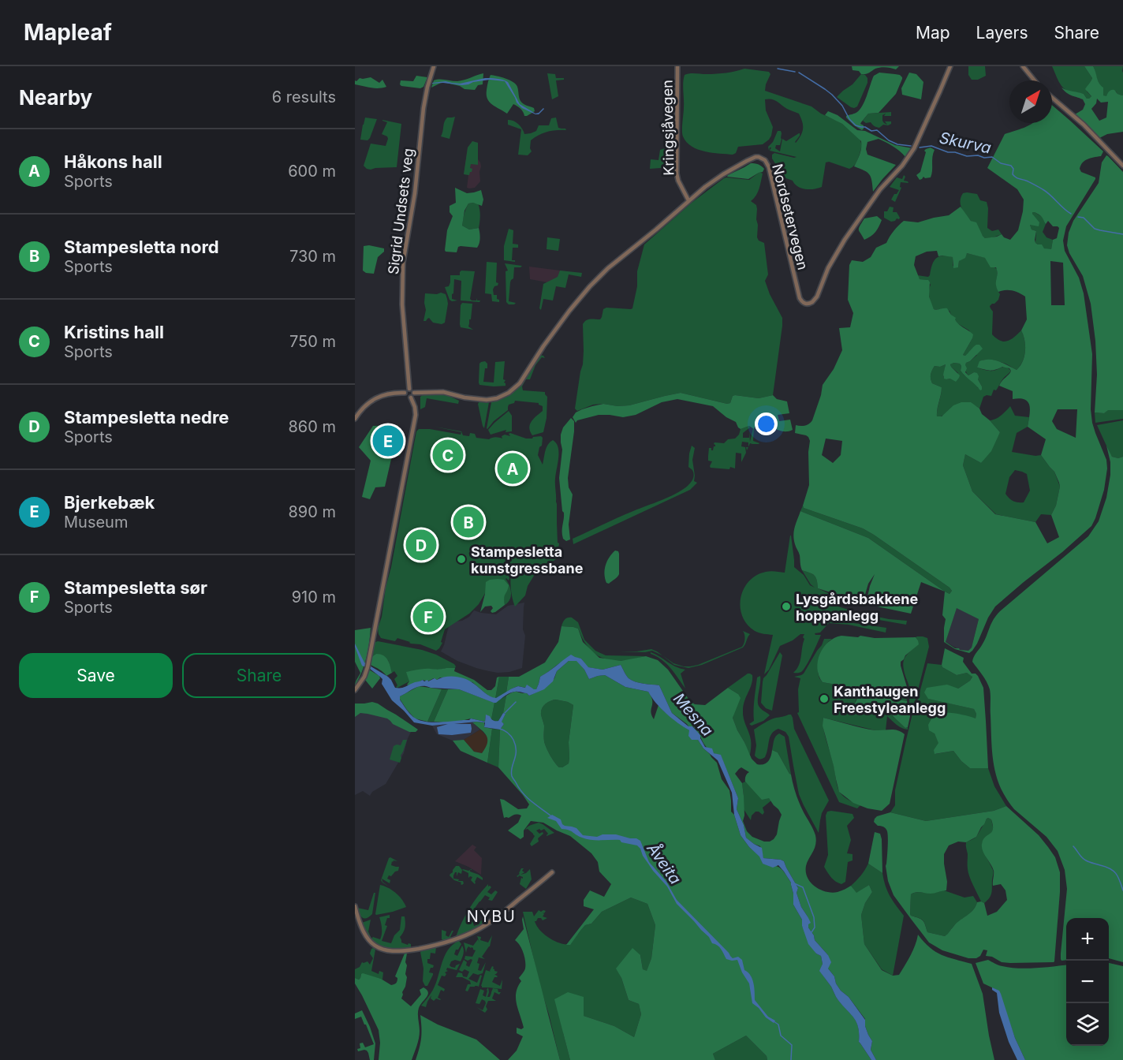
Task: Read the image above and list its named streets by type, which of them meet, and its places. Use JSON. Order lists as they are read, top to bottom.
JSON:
{
  "streets": {
    "main road": ["Kringsjåvegen", "Sigrid Undsets veg", "Nordsetervegen"]
  },
  "crossings": [
    ["Kringsjåvegen", "Nordsetervegen"],
    ["Sigrid Undsets veg", "Nordsetervegen"]
  ],
  "districts": ["NYBU"],
  "water": ["Skurva", "Mesna", "Åveita"],
  "places": ["Stampesletta kunstgressbane", "Lysgårdsbakkene hoppanlegg", "Kanthaugen Freestyleanlegg"],
  "north": "top right",
  "page": {
    "header": "Mapleaf",
    "nav": ["Map", "Layers", "Share"],
    "heading": ["Nearby", "6 results"],
    "list": [
      {
        "mark": "A",
        "name": "Håkons hall",
        "note": "Sports",
        "value": "600 m"
      },
      {
        "mark": "B",
        "name": "Stampesletta nord",
        "note": "Sports",
        "value": "730 m"
      },
      {
        "mark": "C",
        "name": "Kristins hall",
        "note": "Sports",
        "value": "750 m"
      },
      {
        "mark": "D",
        "name": "Stampesletta nedre",
        "note": "Sports",
        "value": "860 m"
      },
      {
        "mark": "E",
        "name": "Bjerkebæk",
        "note": "Museum",
        "value": "890 m"
      },
      {
        "mark": "F",
        "name": "Stampesletta sør",
        "note": "Sports",
        "value": "910 m"
      }
    ],
    "pins": [
      "E",
      "C",
      "A",
      "B",
      "D",
      "F"
    ],
    "buttons": ["Save", "Share"],
    "map_buttons": ["+", "−"]
  }
}
